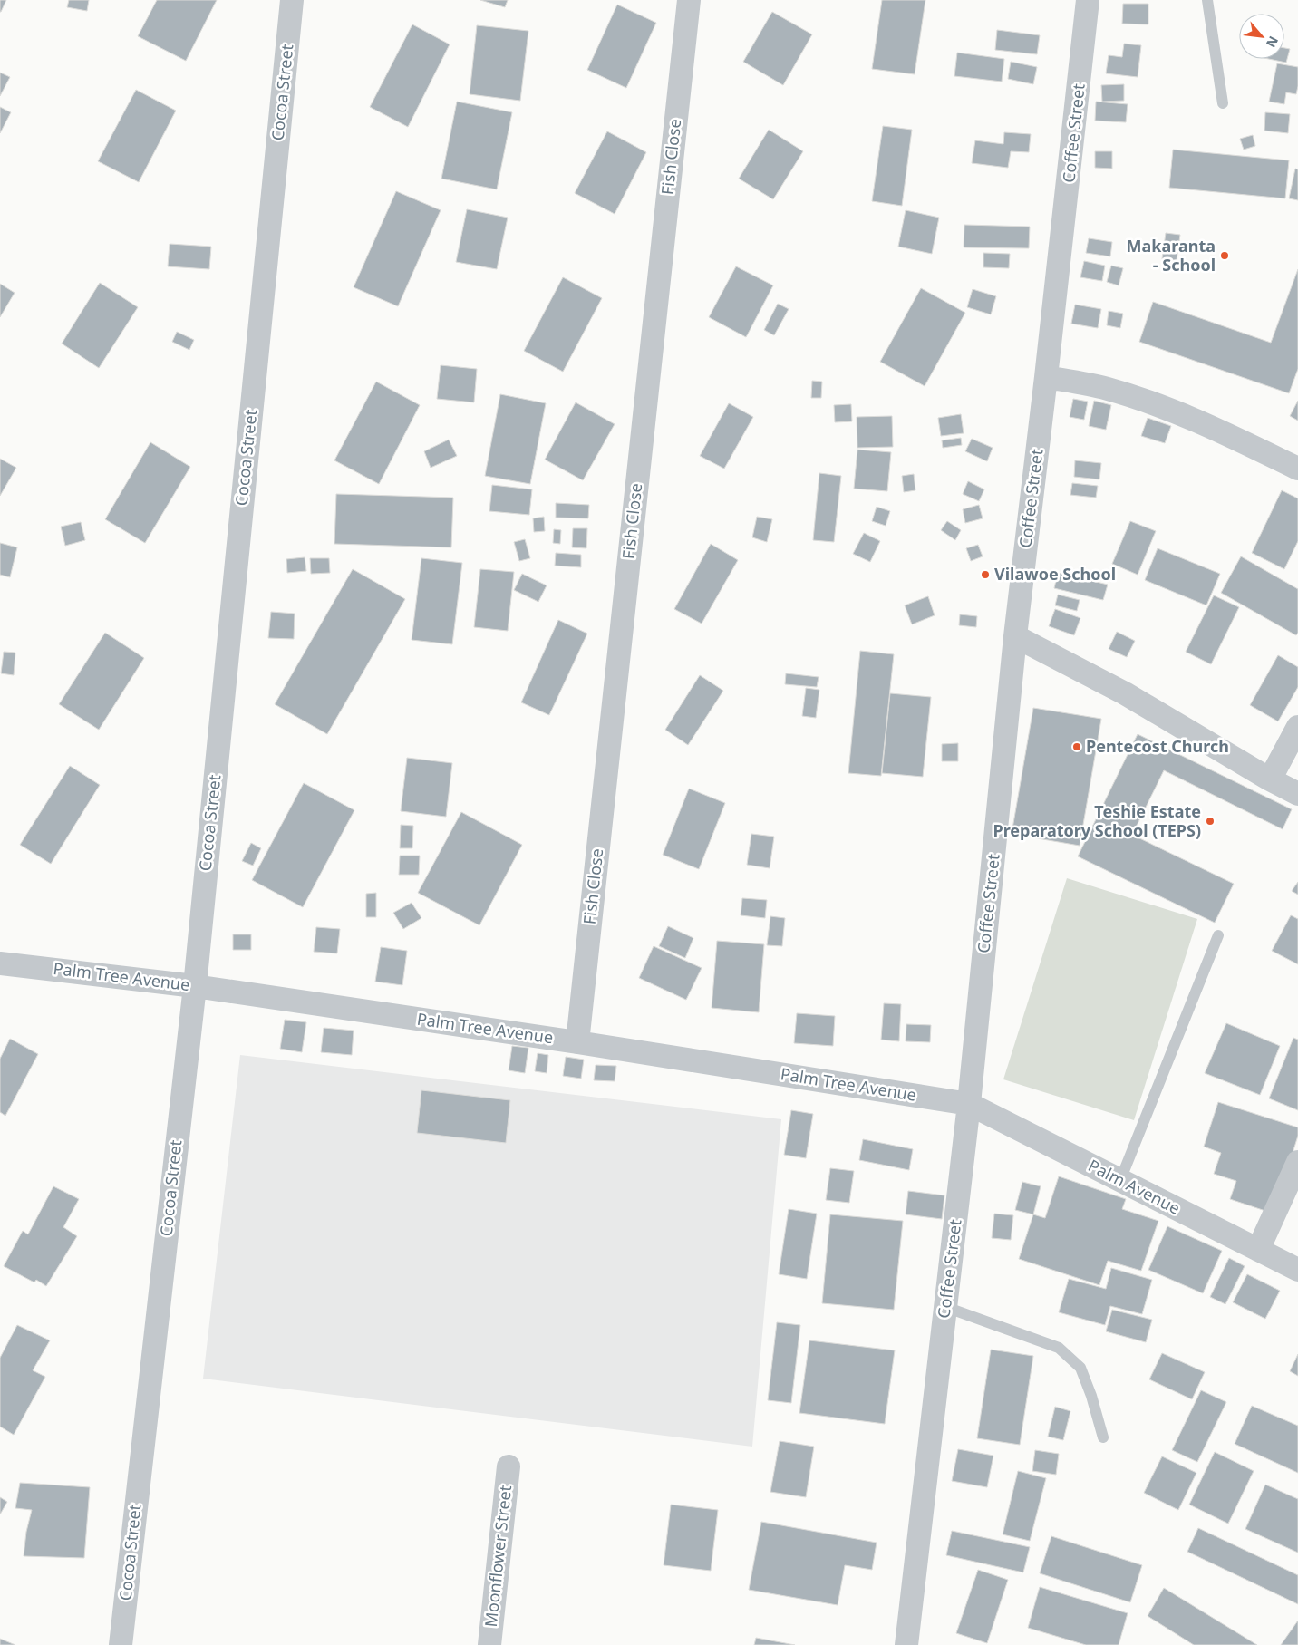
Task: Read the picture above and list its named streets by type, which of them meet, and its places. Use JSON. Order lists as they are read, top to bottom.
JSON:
{
  "streets": {
    "street": [
      "Cocoa Street",
      "Coffee Street",
      "Fish Close",
      "Palm Tree Avenue",
      "Palm Avenue",
      "Moonflower Street"
    ]
  },
  "crossings": [
    ["Cocoa Street", "Palm Tree Avenue"],
    ["Coffee Street", "Palm Tree Avenue"],
    ["Coffee Street", "Palm Avenue"],
    ["Fish Close", "Palm Tree Avenue"],
    ["Palm Tree Avenue", "Palm Avenue"]
  ],
  "places": [
    "Makaranta - School",
    "Vilawoe School",
    "Pentecost Church",
    "Teshie Estate Preparatory School (TEPS)"
  ],
  "north": "bottom right"
}
